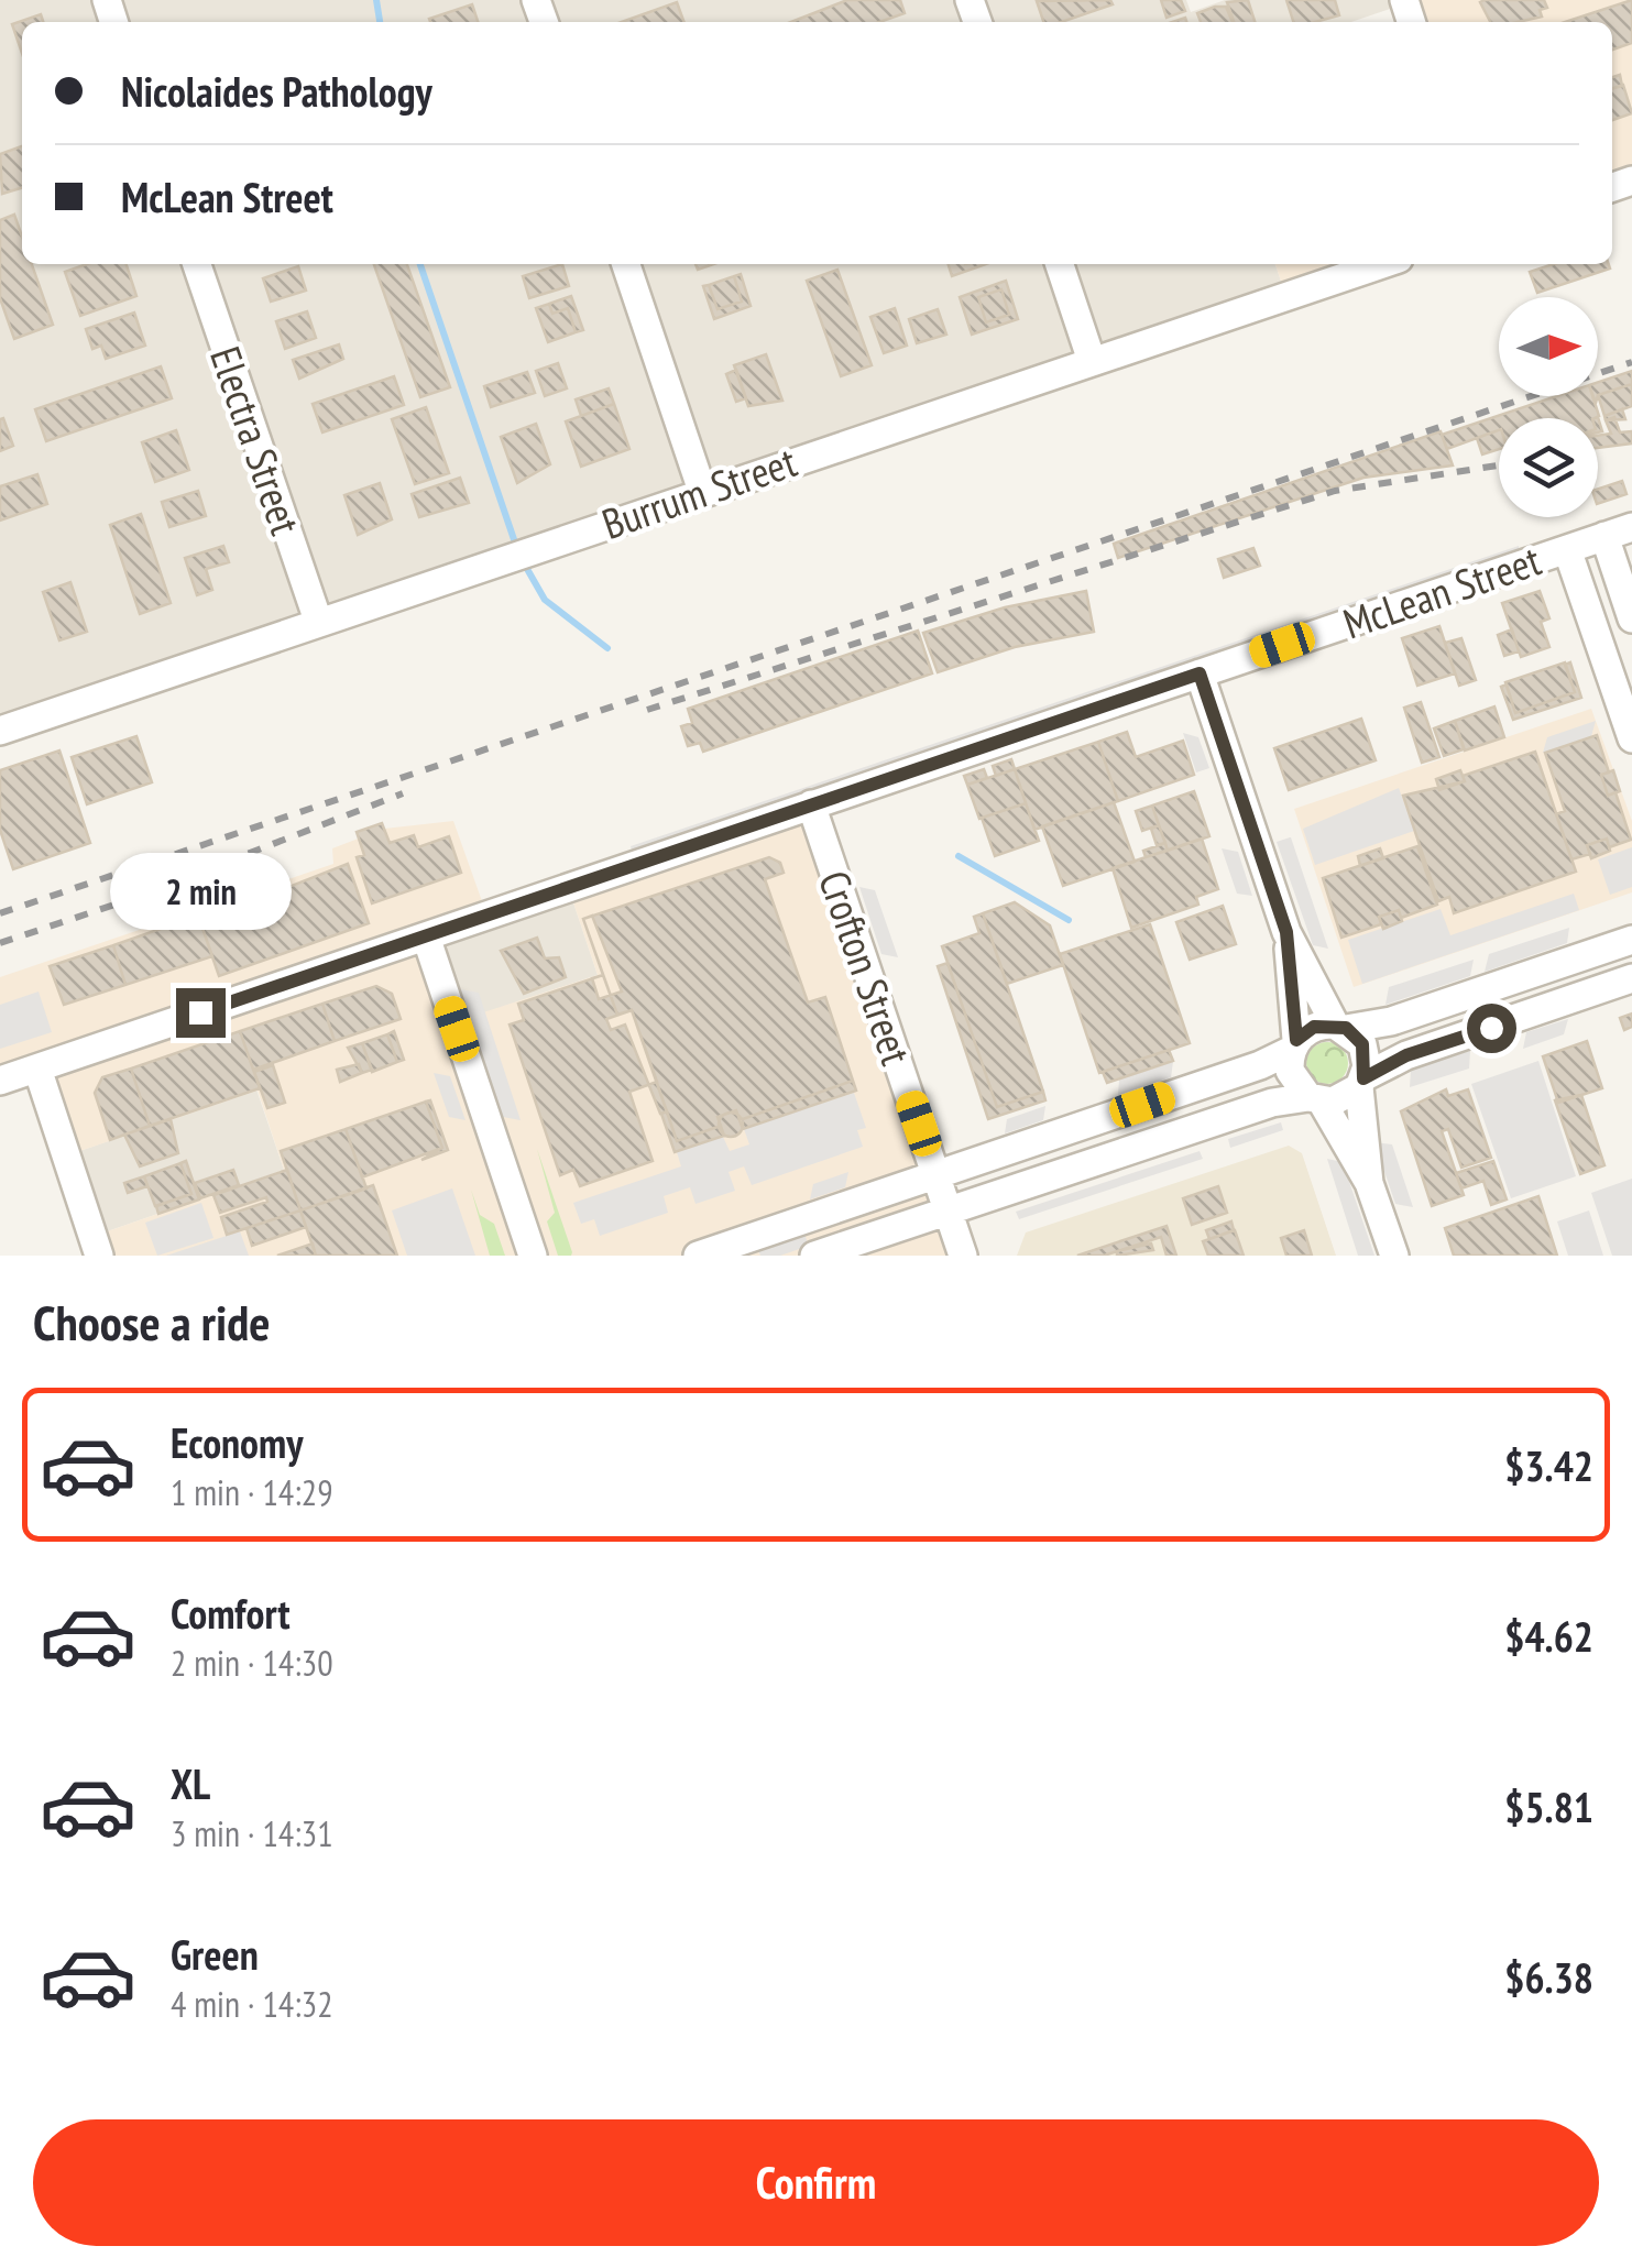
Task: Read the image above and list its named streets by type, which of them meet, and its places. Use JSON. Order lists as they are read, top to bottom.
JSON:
{
  "streets": {
    "street": [
      "Electra Street",
      "Burrum Street",
      "McLean Street",
      "Crofton Street"
    ]
  },
  "crossings": [
    ["Electra Street", "Burrum Street"],
    ["McLean Street", "Crofton Street"]
  ],
  "north": "right",
  "page": {
    "banner": ["Nicolaides Pathology", "McLean Street"],
    "bubble": "2 min",
    "heading": "Choose a ride",
    "list": [
      {
        "name": "Economy",
        "note": "1 min · 14:29",
        "value": "$3.42"
      },
      {
        "name": "Comfort",
        "note": "2 min · 14:30",
        "value": "$4.62"
      },
      {
        "name": "XL",
        "note": "3 min · 14:31",
        "value": "$5.81"
      },
      {
        "name": "Green",
        "note": "4 min · 14:32",
        "value": "$6.38"
      }
    ],
    "buttons": "Confirm"
  }
}
